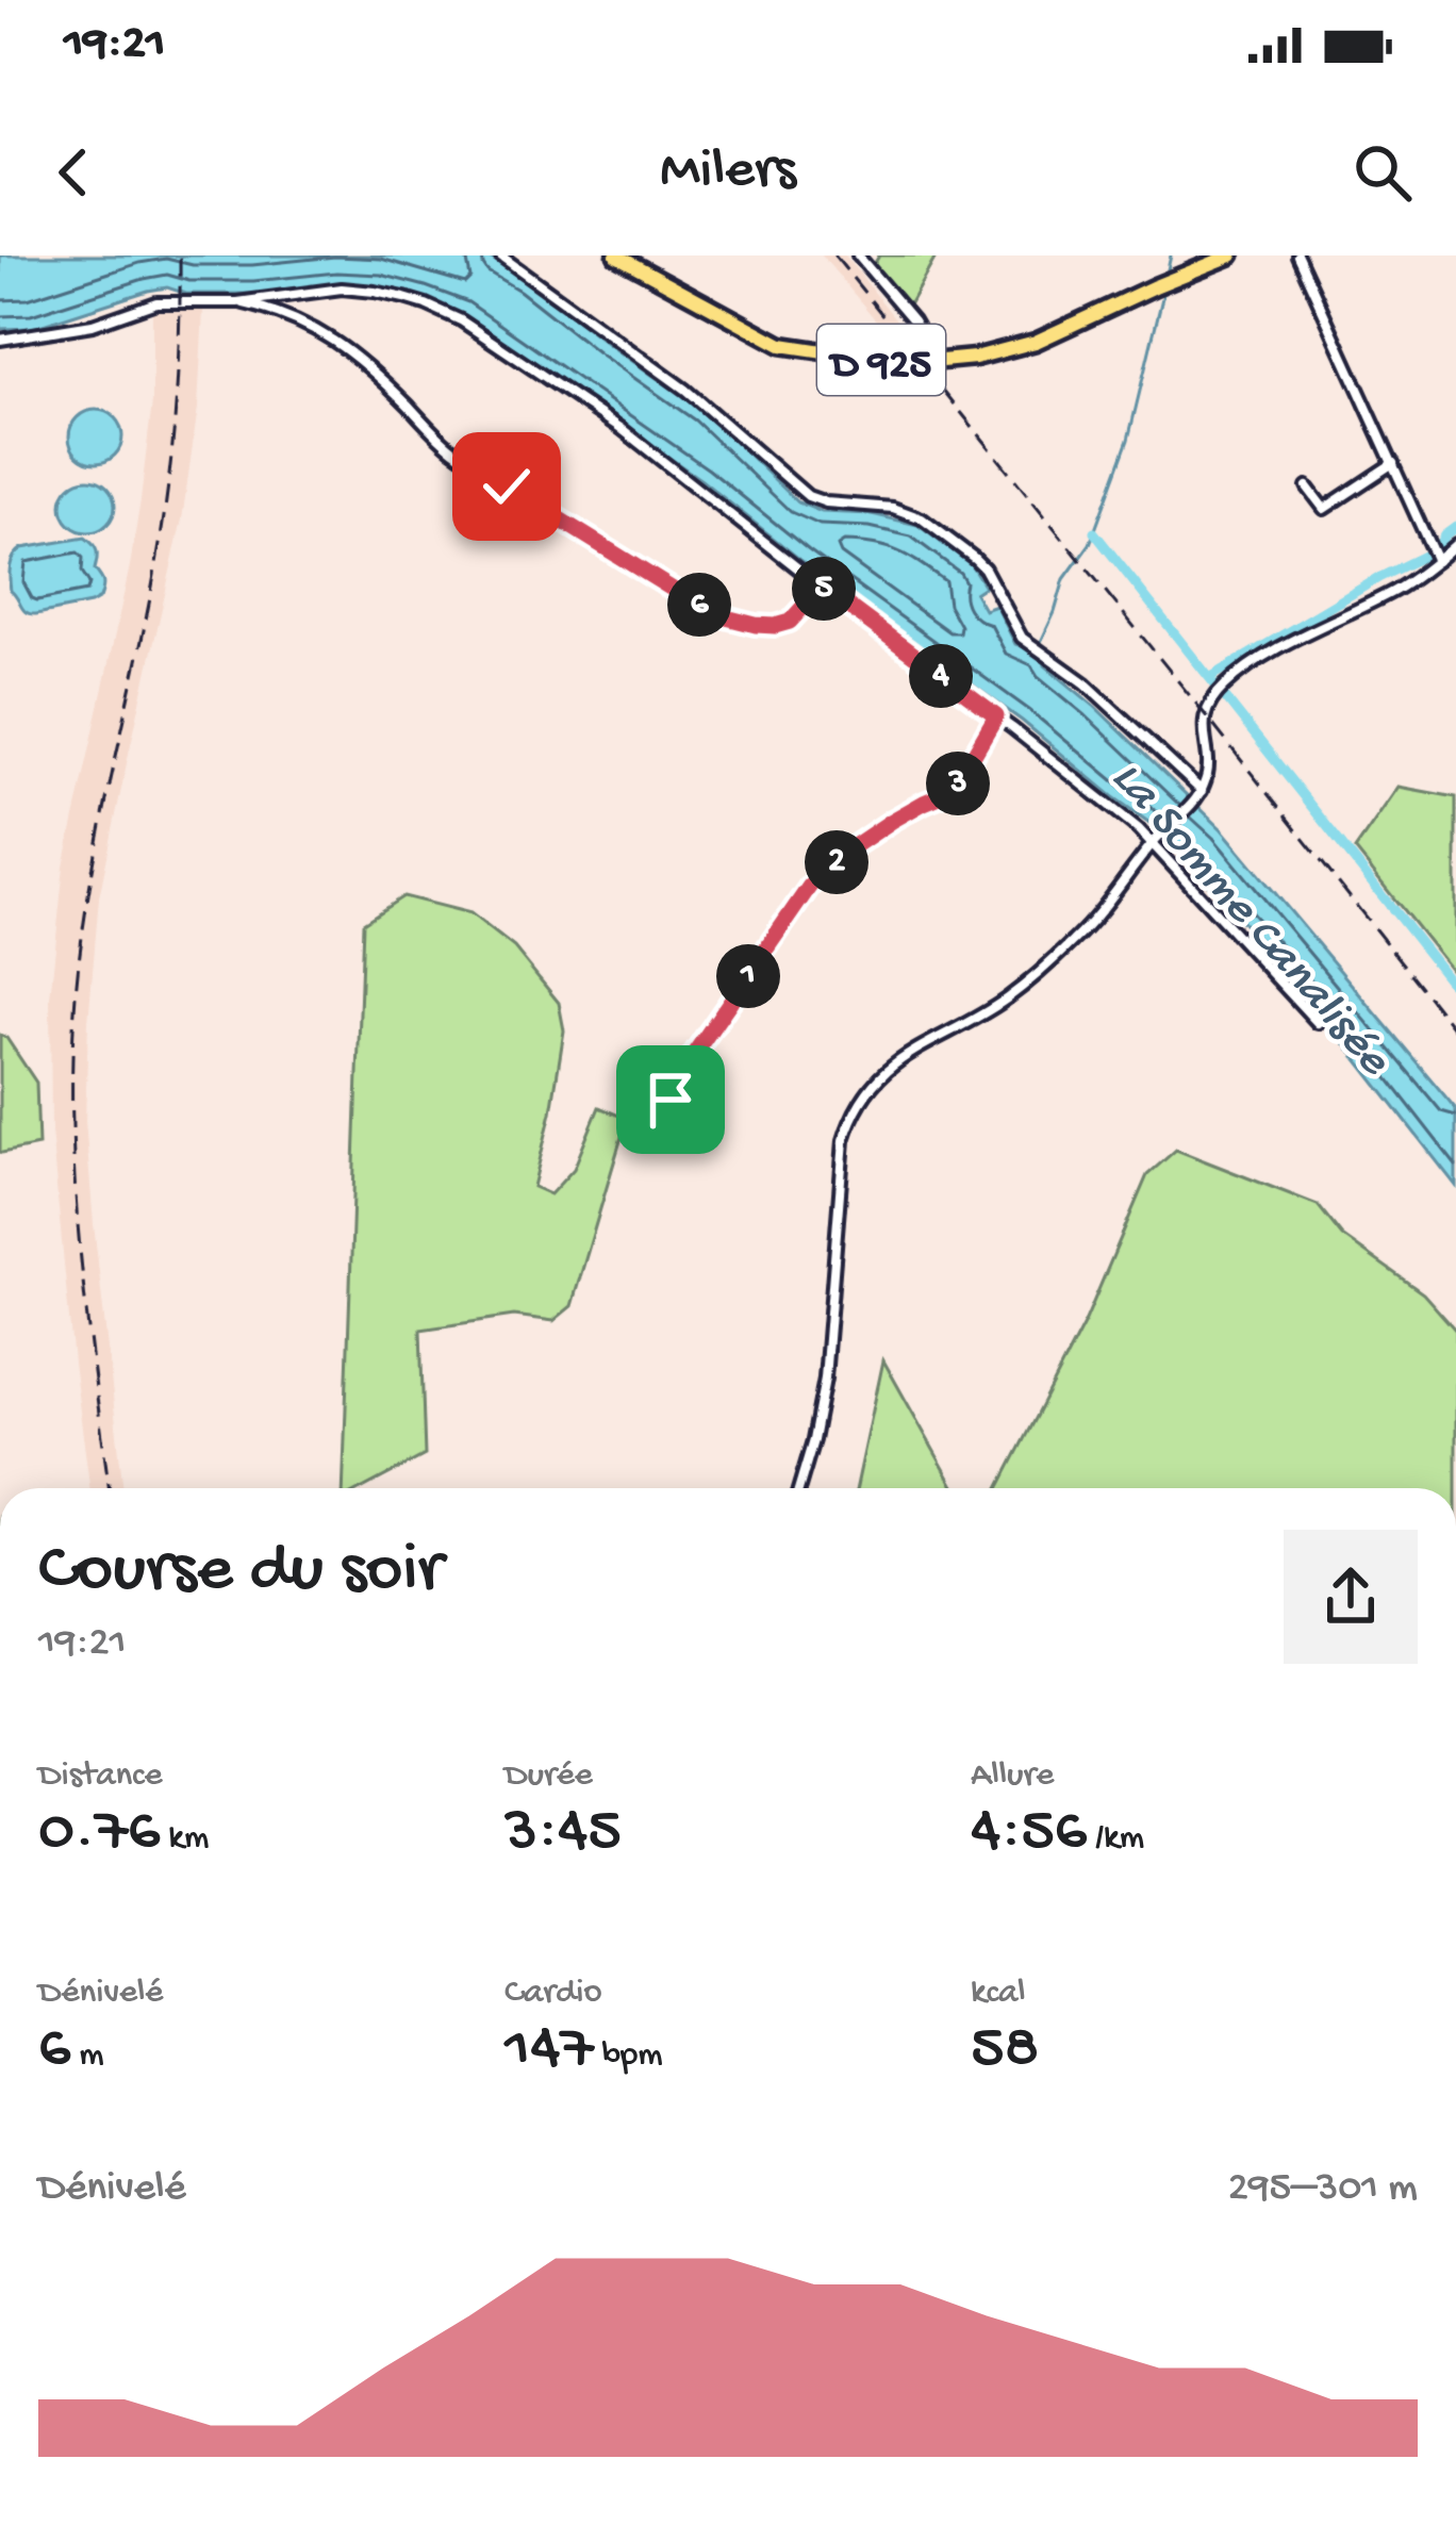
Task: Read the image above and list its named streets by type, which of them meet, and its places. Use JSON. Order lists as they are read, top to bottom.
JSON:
{
  "streets": {
    "main road": ["D 925"]
  },
  "water": ["La Somme Canalisée"],
  "page": {
    "status": "19:21",
    "header": "Milers",
    "pins": [
      "5",
      "6",
      "4",
      "3",
      "2",
      "1"
    ],
    "heading": ["Course du soir", "19:21"],
    "stats": [
      ["Distance", "0.76 km"],
      ["Durée", "3:45"],
      ["Allure", "4:56 /km"],
      ["Dénivelé", "6 m"],
      ["Cardio", "147 bpm"],
      ["kcal", "58"]
    ],
    "chart": ["Dénivelé", "295–301 m"]
  }
}
